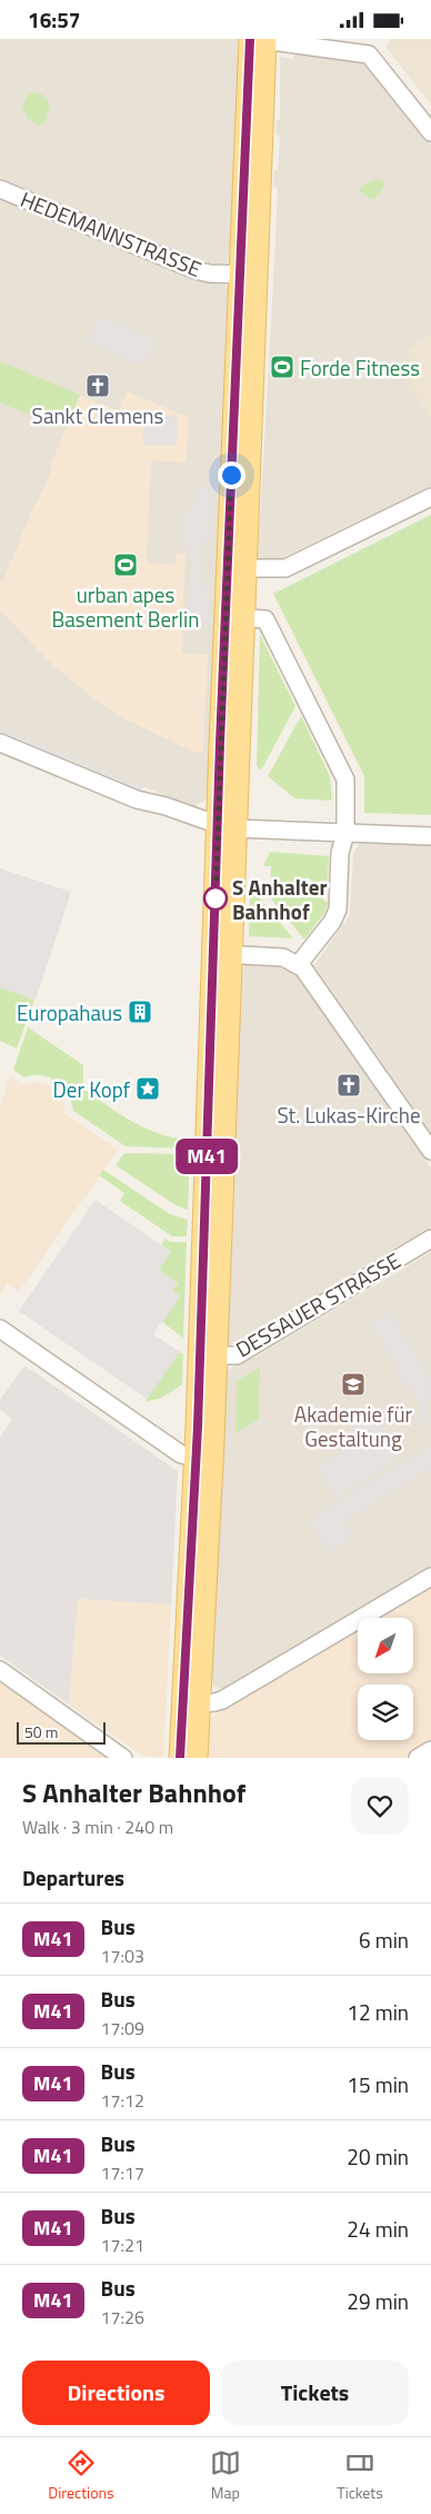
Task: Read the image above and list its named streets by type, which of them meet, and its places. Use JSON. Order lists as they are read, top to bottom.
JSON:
{
  "streets": {
    "street": ["HEDEMANNSTRASSE", "DESSAUER STRASSE"]
  },
  "places": {
    "sports": ["Forde Fitness", "urban apes Basement Berlin"],
    "church": ["Sankt Clemens", "St. Lukas-Kirche"],
    "other": ["S Anhalter Bahnhof"],
    "building": ["Europahaus"],
    "place": ["Der Kopf"],
    "school or university": ["Akademie für Gestaltung"]
  },
  "lines": ["bus line M41"],
  "scale_bar": "50 m",
  "north": "bottom left",
  "page": {
    "status": "16:57",
    "on_map": "M41",
    "scale": "50 m",
    "heading": [
      ["S Anhalter Bahnhof", "Walk · 3 min · 240 m"],
      "Departures"
    ],
    "list": [
      {
        "mark": "M41",
        "name": "Bus",
        "note": "17:03",
        "value": "6 min"
      },
      {
        "mark": "M41",
        "name": "Bus",
        "note": "17:09",
        "value": "12 min"
      },
      {
        "mark": "M41",
        "name": "Bus",
        "note": "17:12",
        "value": "15 min"
      },
      {
        "mark": "M41",
        "name": "Bus",
        "note": "17:17",
        "value": "20 min"
      },
      {
        "mark": "M41",
        "name": "Bus",
        "note": "17:21",
        "value": "24 min"
      },
      {
        "mark": "M41",
        "name": "Bus",
        "note": "17:26",
        "value": "29 min"
      }
    ],
    "buttons": ["Directions", "Tickets"],
    "tabs": ["Directions", "Map", "Tickets"]
  }
}
